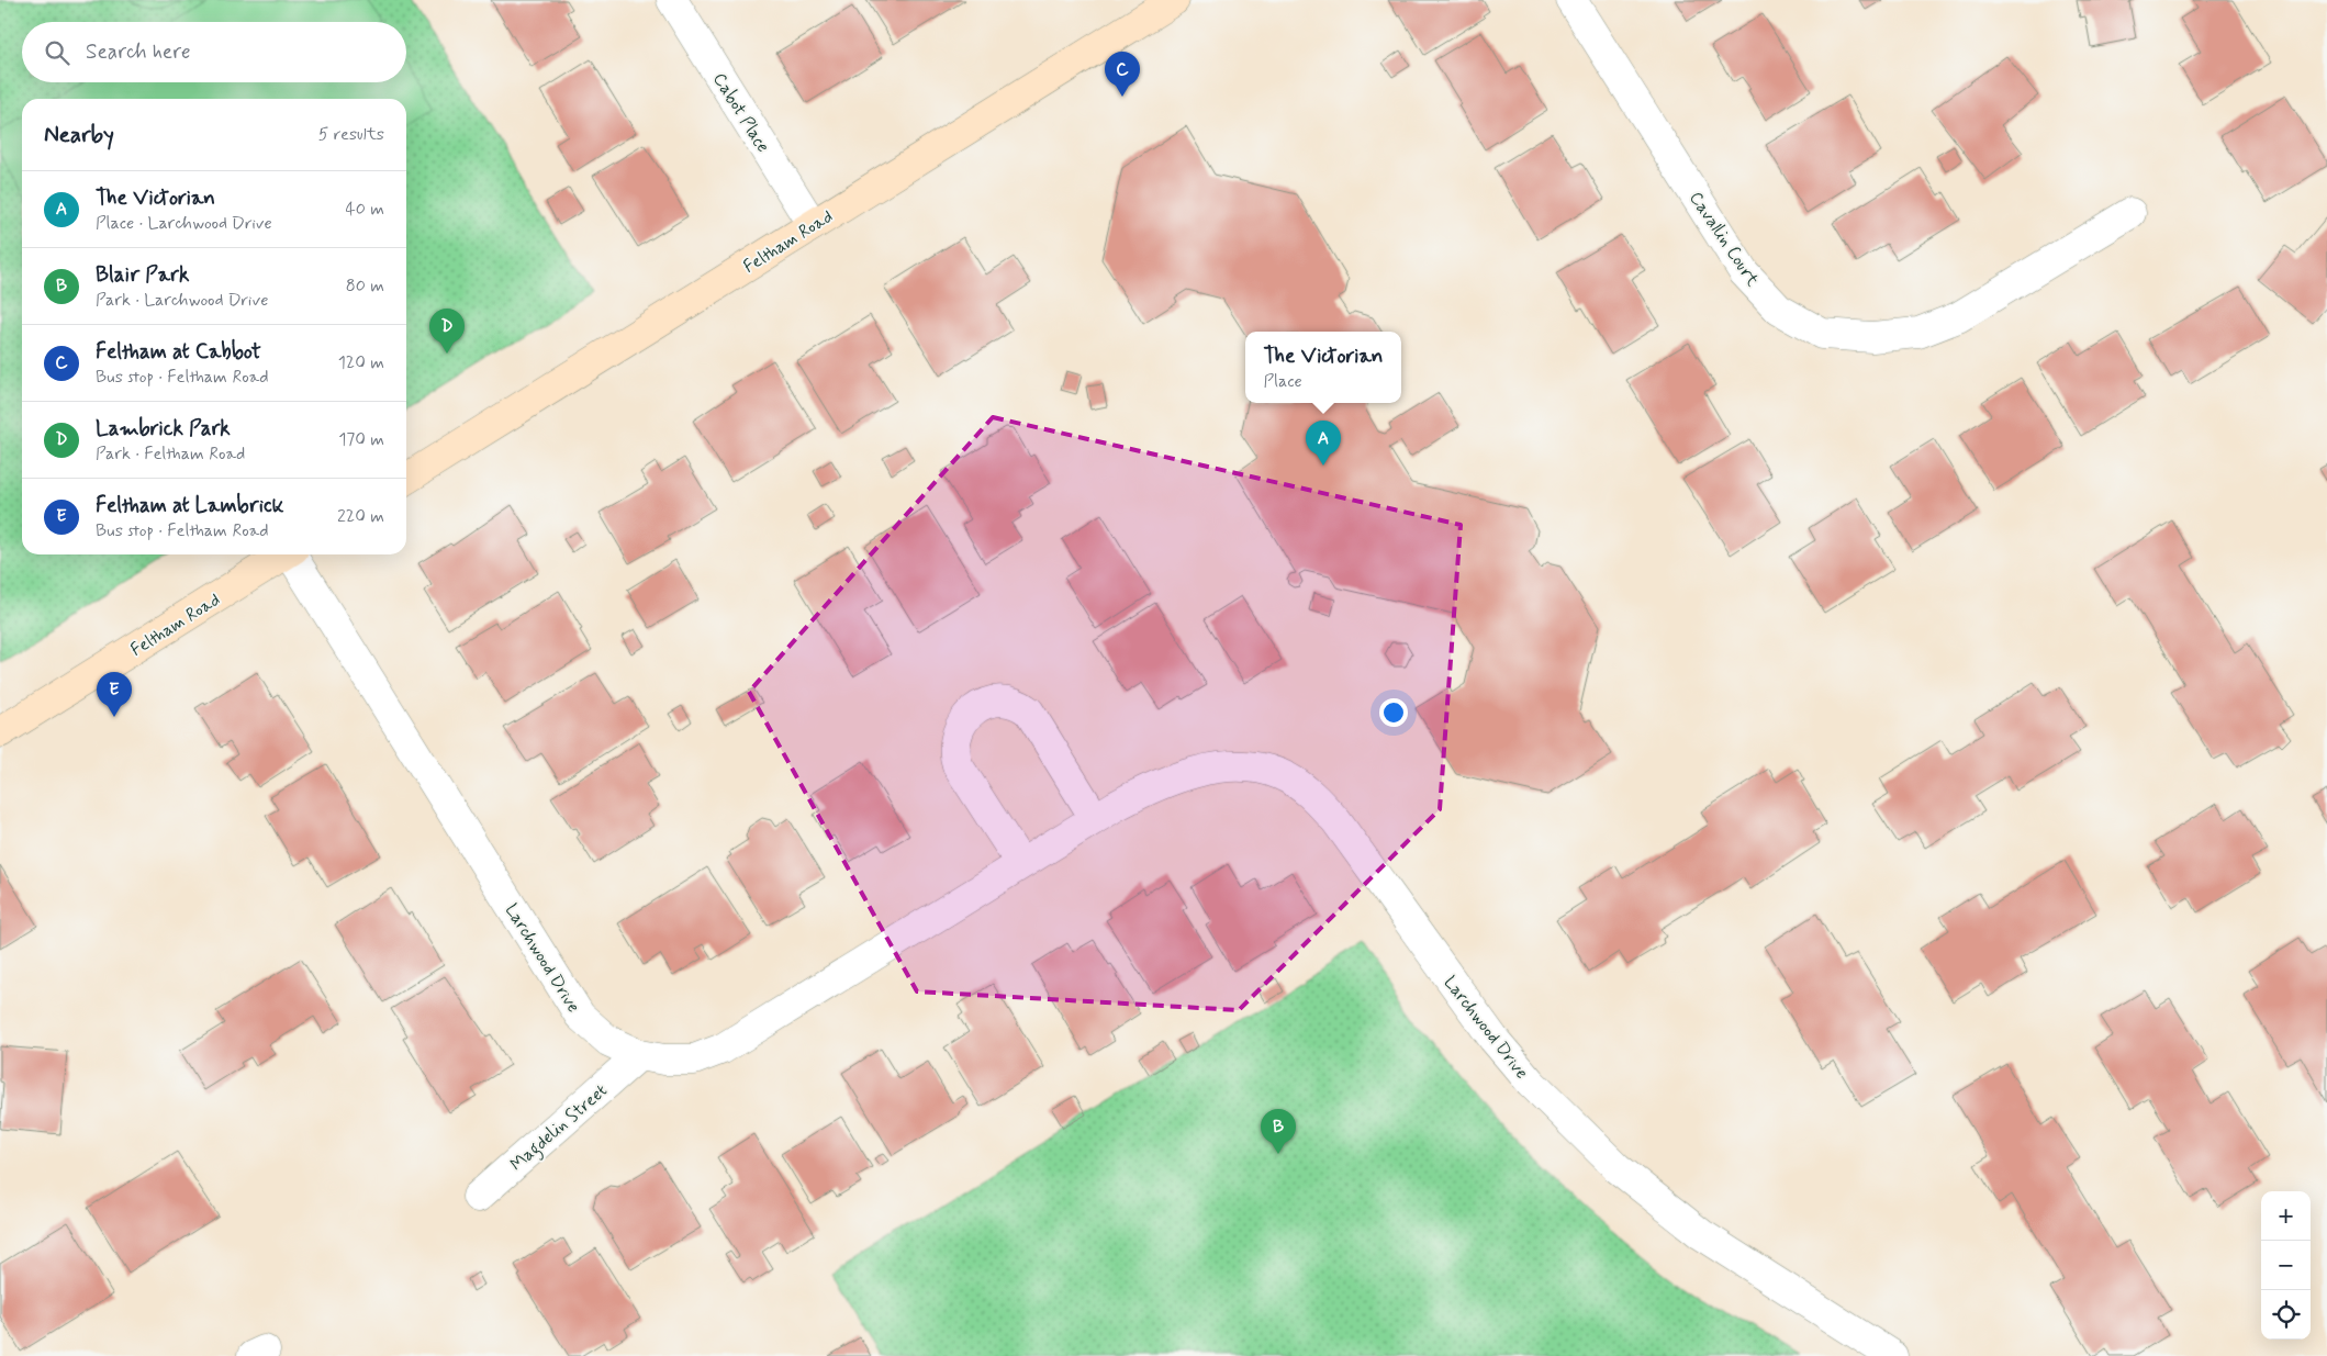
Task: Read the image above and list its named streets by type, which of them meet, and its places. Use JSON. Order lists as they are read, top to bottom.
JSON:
{
  "streets": {
    "street": [
      "Cabot Place",
      "Cavallin Court",
      "Feltham Road",
      "Larchwood Drive",
      "Magdelin Street"
    ]
  },
  "crossings": [
    ["Cabot Place", "Feltham Road"],
    ["Larchwood Drive", "Magdelin Street"]
  ],
  "page": {
    "search": "Search here",
    "pins": [
      "C",
      "D",
      "A",
      "E",
      "B"
    ],
    "heading": ["Nearby", "5 results"],
    "list": [
      {
        "mark": "A",
        "name": "The Victorian",
        "note": "Place · Larchwood Drive",
        "value": "40 m"
      },
      {
        "mark": "B",
        "name": "Blair Park",
        "note": "Park · Larchwood Drive",
        "value": "80 m"
      },
      {
        "mark": "C",
        "name": "Feltham at Cabbot",
        "note": "Bus stop · Feltham Road",
        "value": "120 m"
      },
      {
        "mark": "D",
        "name": "Lambrick Park",
        "note": "Park · Feltham Road",
        "value": "170 m"
      },
      {
        "mark": "E",
        "name": "Feltham at Lambrick",
        "note": "Bus stop · Feltham Road",
        "value": "220 m"
      }
    ],
    "popup": ["The Victorian", "Place"],
    "map_buttons": ["+", "−"]
  }
}
